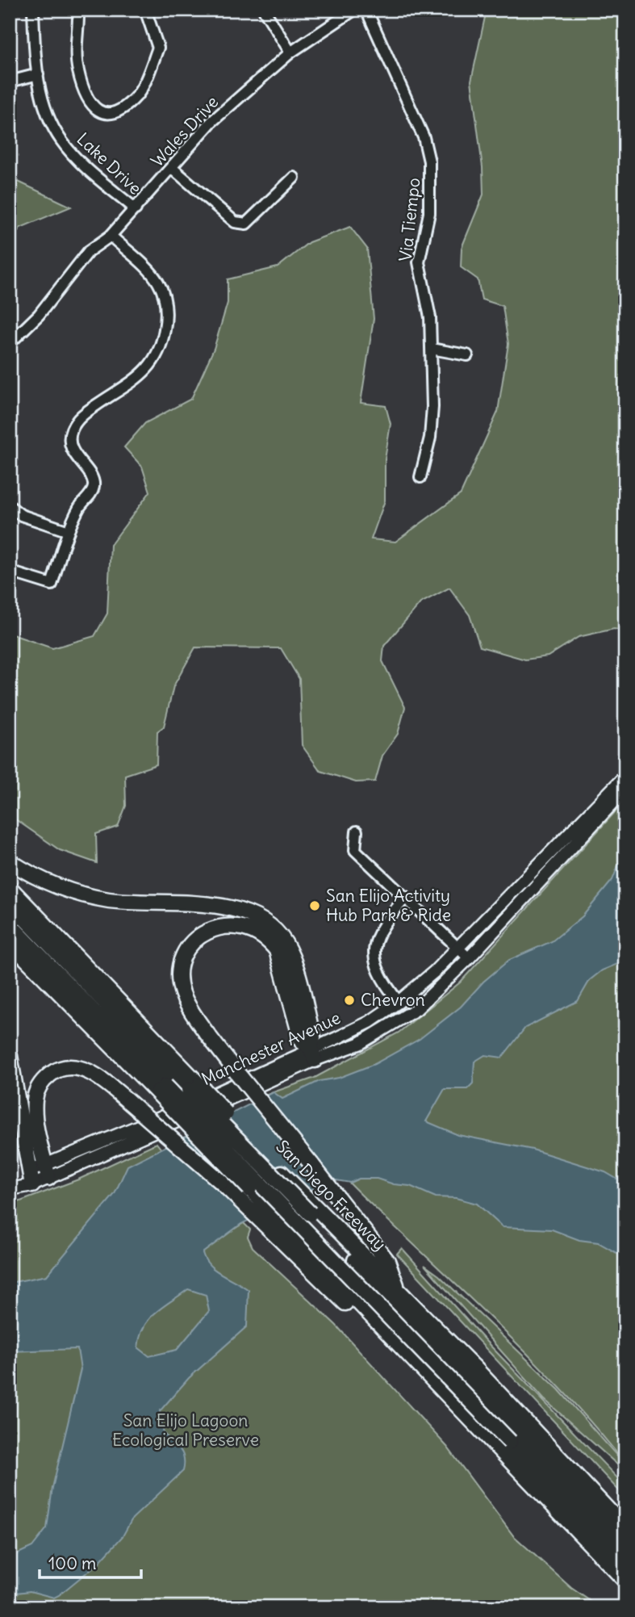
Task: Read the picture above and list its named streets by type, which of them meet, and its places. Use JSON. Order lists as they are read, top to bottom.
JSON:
{
  "streets": {
    "highway": ["San Diego Freeway"],
    "main road": ["Manchester Avenue"],
    "street": ["Wales Drive", "Lake Drive", "Via Tiempo"]
  },
  "crossings": [
    ["Wales Drive", "Lake Drive"]
  ],
  "parks": ["San Elijo Lagoon Ecological Preserve"],
  "places": ["San Elijo Activity Hub Park & Ride", "Chevron"],
  "scale_bar": "100 m"
}
